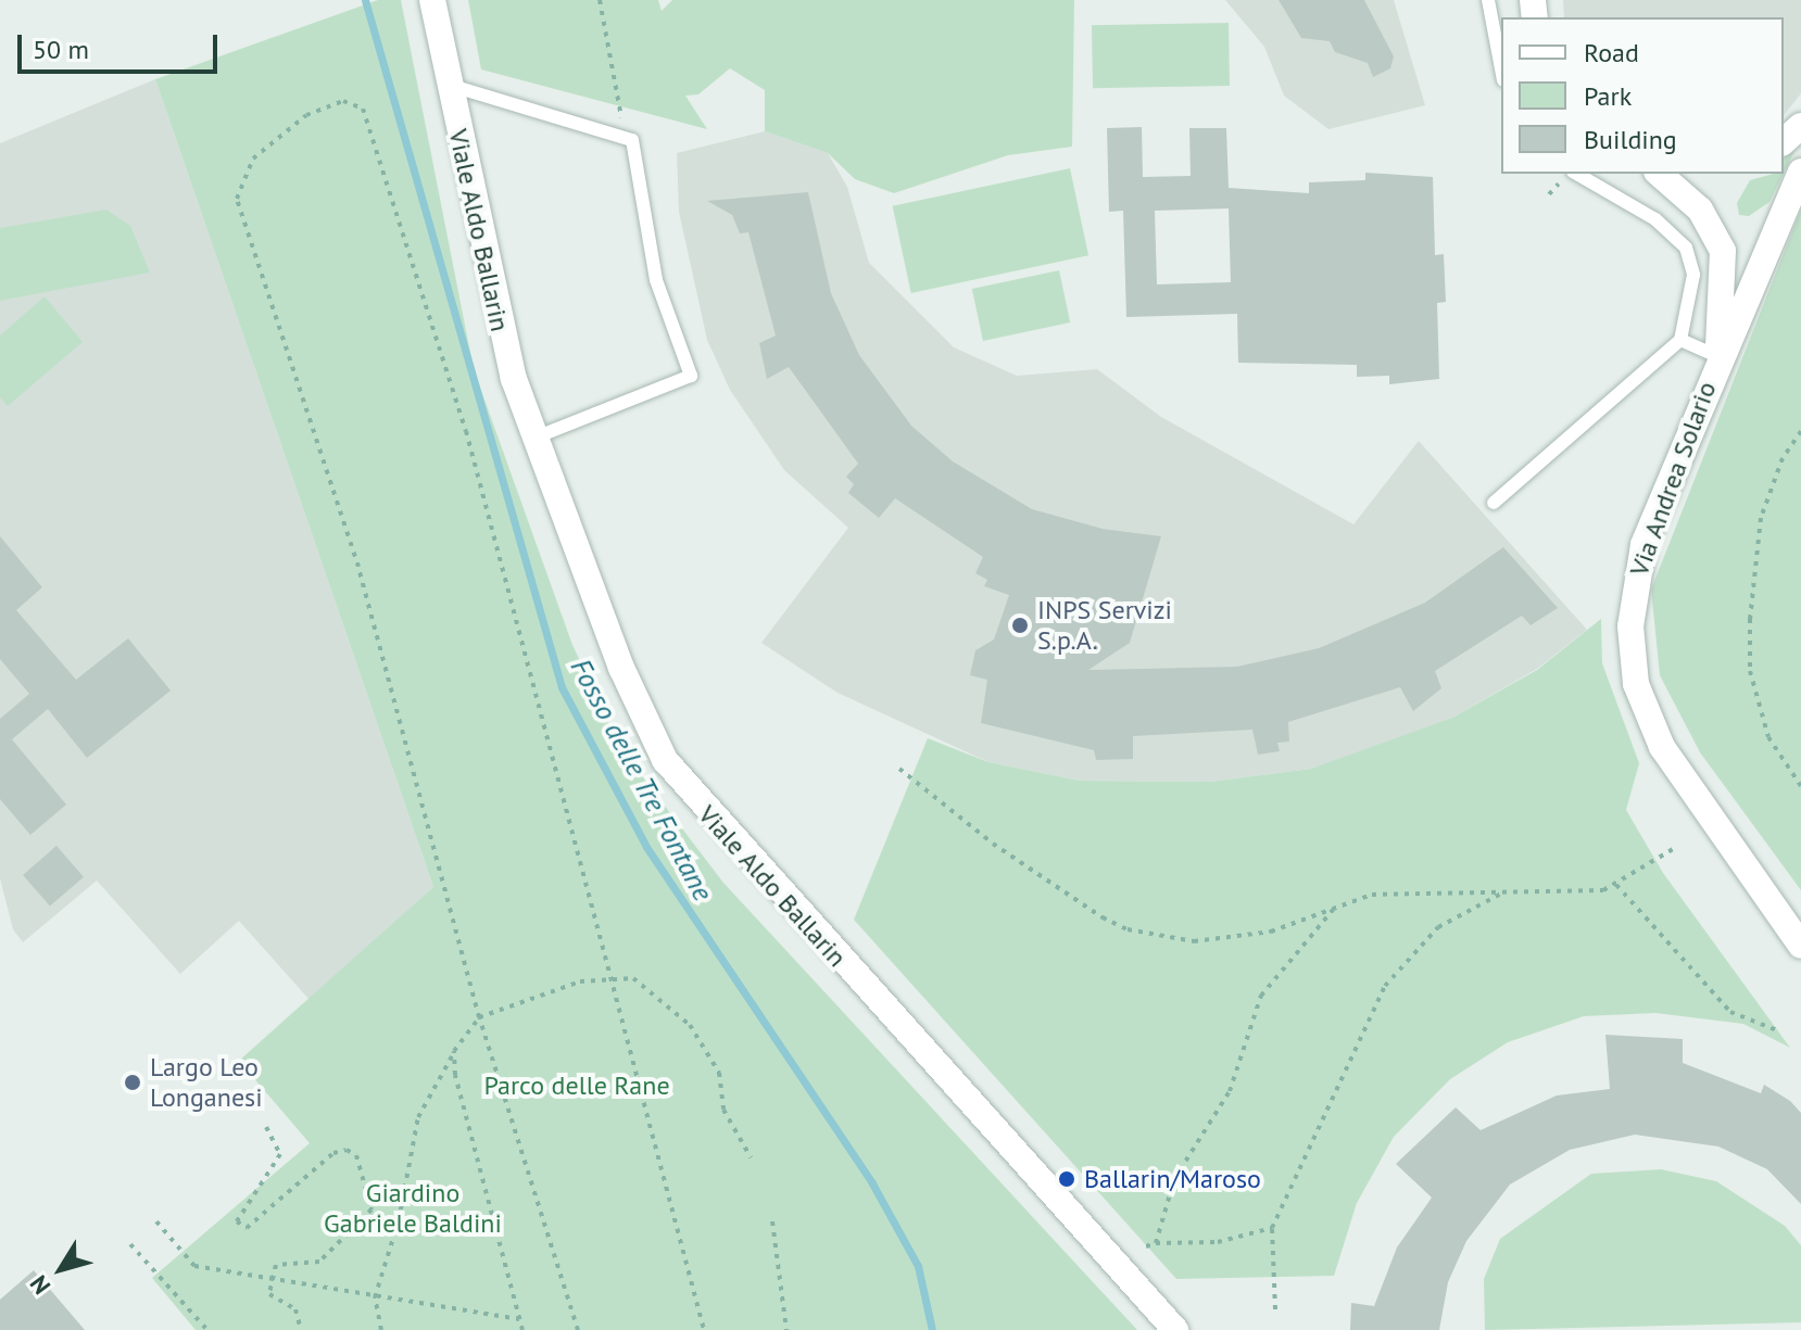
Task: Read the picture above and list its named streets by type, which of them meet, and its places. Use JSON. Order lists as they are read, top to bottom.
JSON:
{
  "streets": {
    "street": ["Viale Aldo Ballarin", "Via Andrea Solario"]
  },
  "water": ["Fosso delle Tre Fontane"],
  "parks": ["Parco delle Rane", "Giardino Gabriele Baldini"],
  "places": ["INPS Servizi S.p.A.", "Largo Leo Longanesi", "Ballarin/Maroso"],
  "legend": ["Road", "Park", "Building"],
  "scale_bar": "50 m",
  "north": "bottom left"
}
